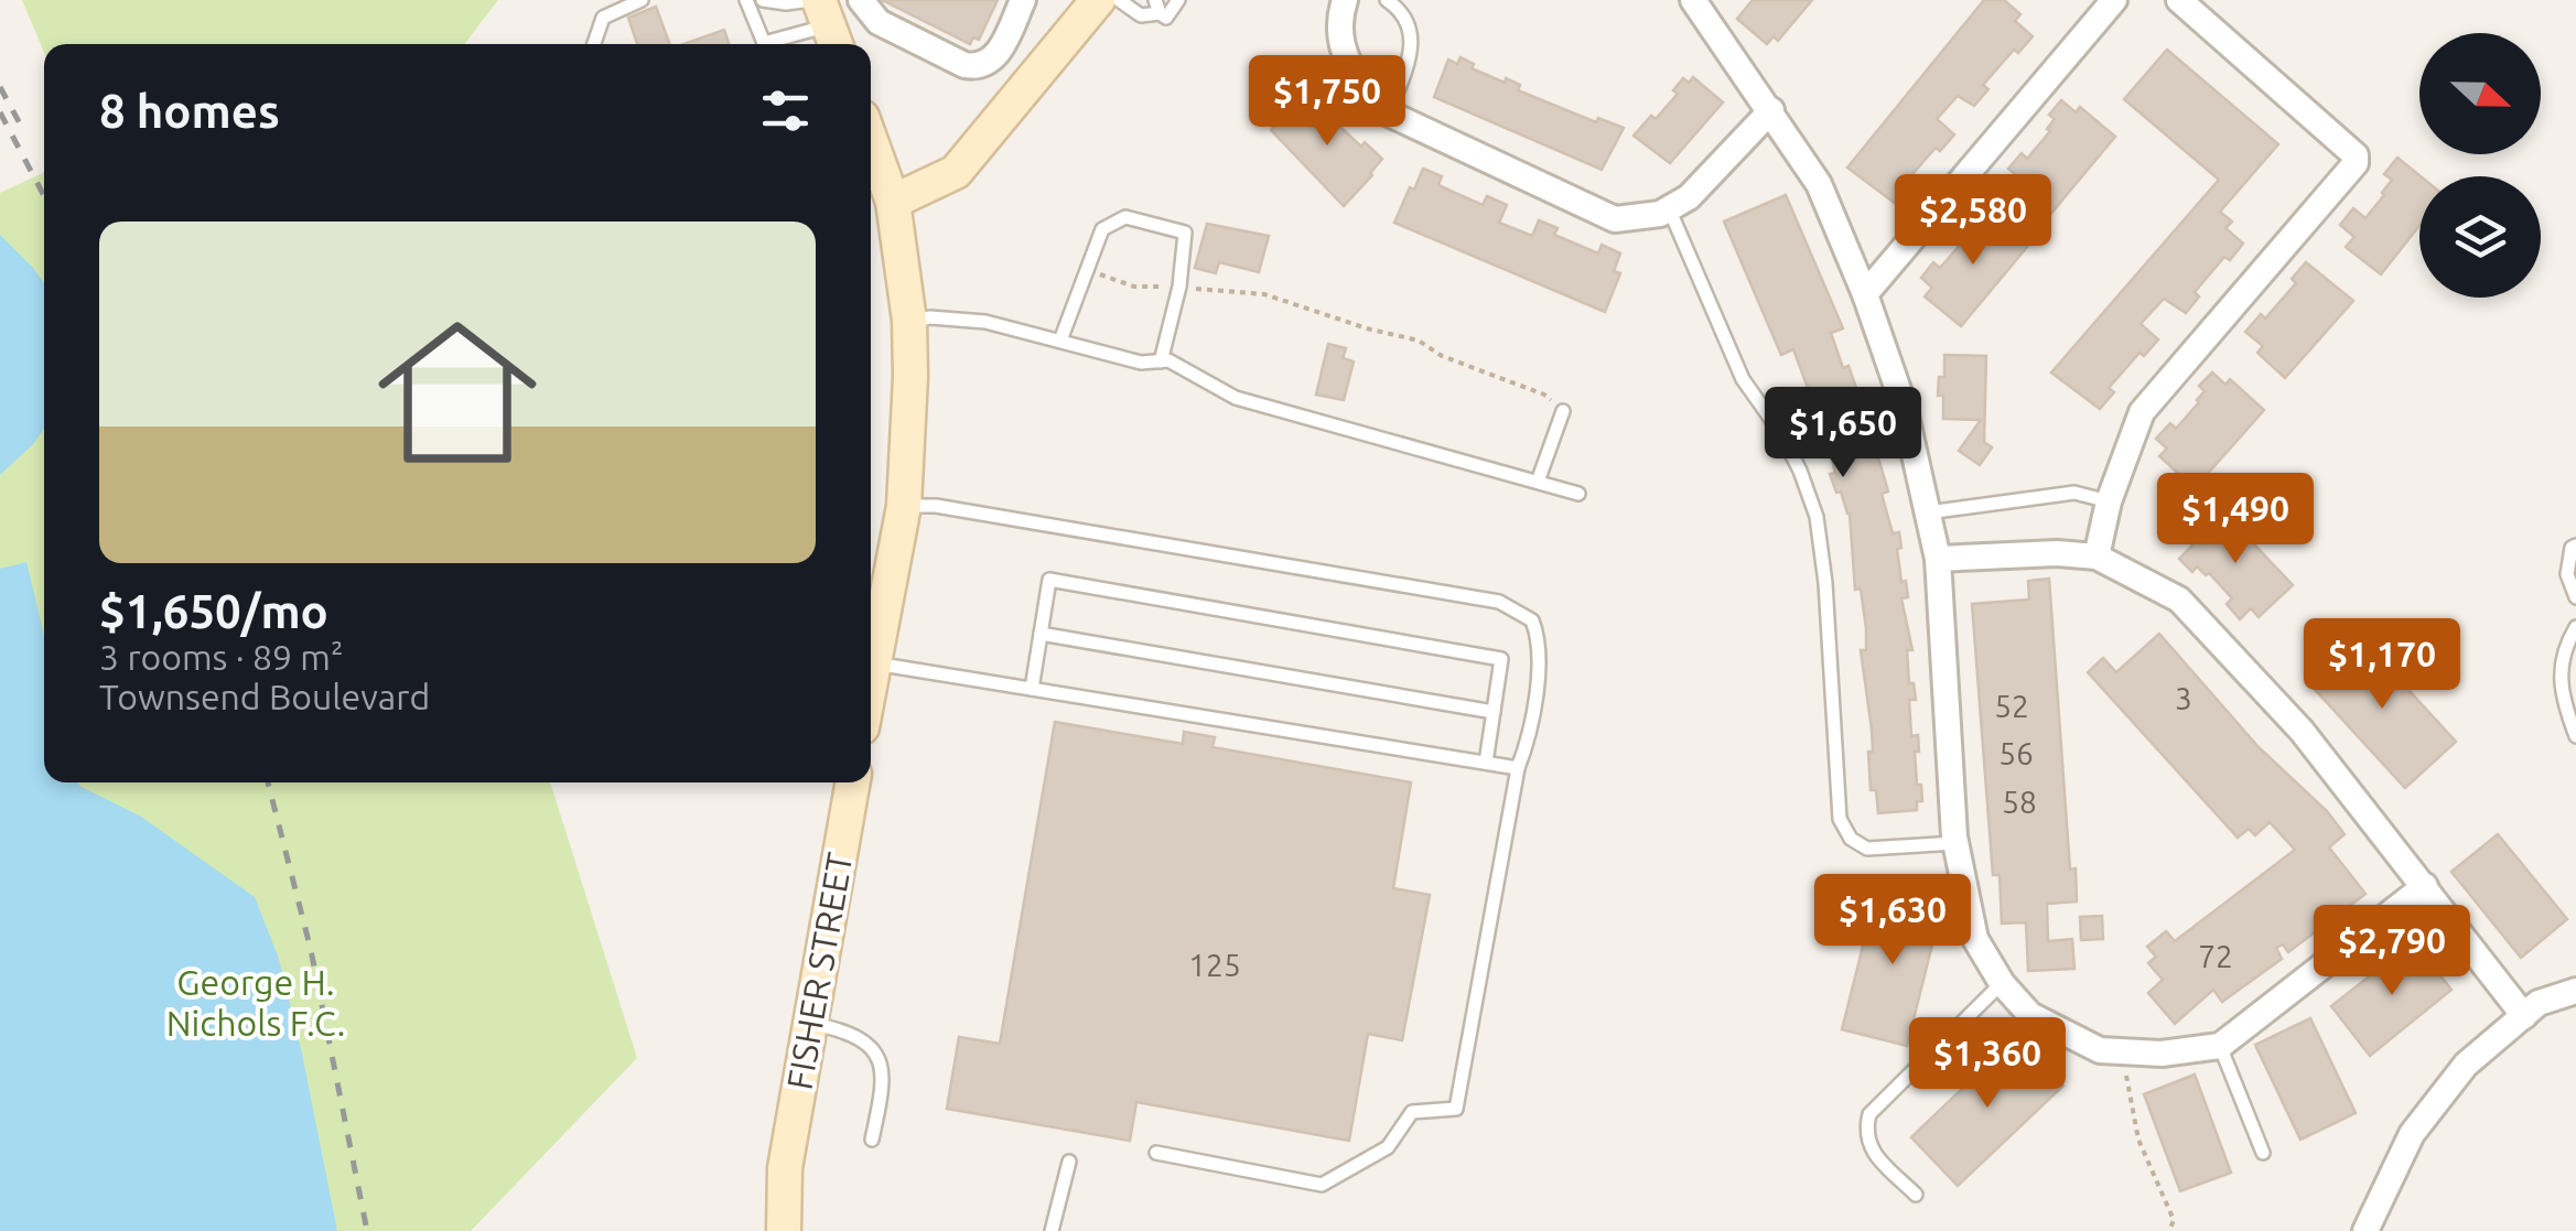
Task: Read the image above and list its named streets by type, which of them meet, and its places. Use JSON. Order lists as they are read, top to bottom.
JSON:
{
  "streets": {
    "street": ["FISHER STREET"]
  },
  "parks": ["George H. Nichols F.C."],
  "house_numbers": [
    "3",
    "52",
    "56",
    "58",
    "72",
    "125"
  ],
  "north": "right",
  "page": {
    "heading": "8 homes",
    "price": [
      "$1,750",
      "$2,580",
      "$1,650",
      "$1,490",
      "$1,170",
      "$1,630",
      "$2,790",
      "$1,360"
    ],
    "list": [
      {
        "name": "$1,650/mo",
        "note": "3 rooms · 89 m² · Townsend Boulevard"
      }
    ]
  }
}
